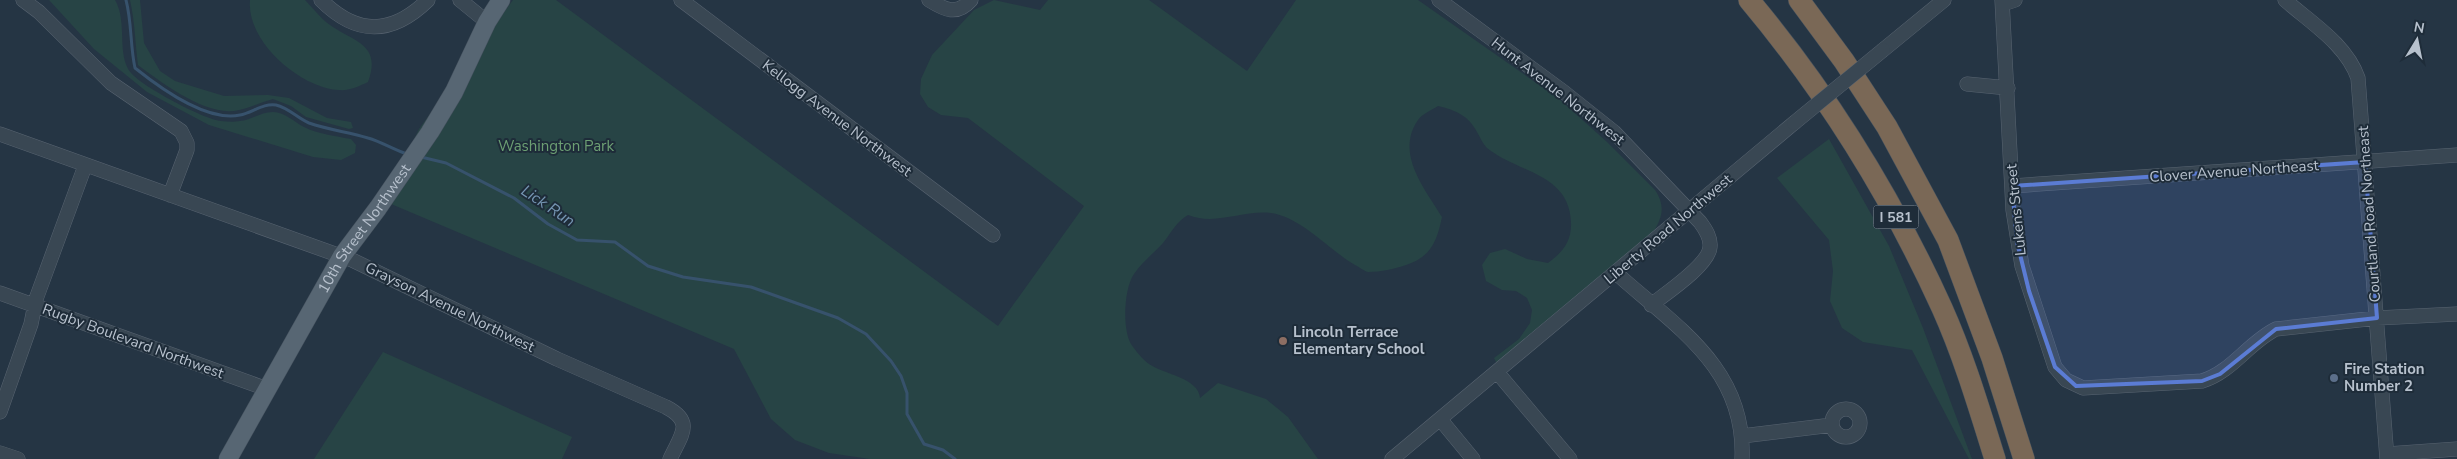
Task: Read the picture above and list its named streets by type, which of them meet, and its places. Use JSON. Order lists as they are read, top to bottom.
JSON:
{
  "streets": {
    "highway": ["I 581"],
    "main road": ["10th Street Northwest"],
    "street": [
      "Hunt Avenue Northwest",
      "Kellogg Avenue Northwest",
      "Clover Avenue Northeast",
      "Lukens Street",
      "Courtland Road Northeast",
      "Liberty Road Northwest",
      "Grayson Avenue Northwest",
      "Rugby Boulevard Northwest"
    ]
  },
  "crossings": [
    ["Hunt Avenue Northwest", "Liberty Road Northwest"],
    ["Clover Avenue Northeast", "Lukens Street"],
    ["Clover Avenue Northeast", "Courtland Road Northeast"],
    ["Lukens Street", "Courtland Road Northeast"],
    ["10th Street Northwest", "Grayson Avenue Northwest"],
    ["10th Street Northwest", "Rugby Boulevard Northwest"]
  ],
  "water": ["Lick Run"],
  "parks": ["Washington Park"],
  "places": ["Lincoln Terrace Elementary School", "Fire Station Number 2"],
  "north": "top"
}
